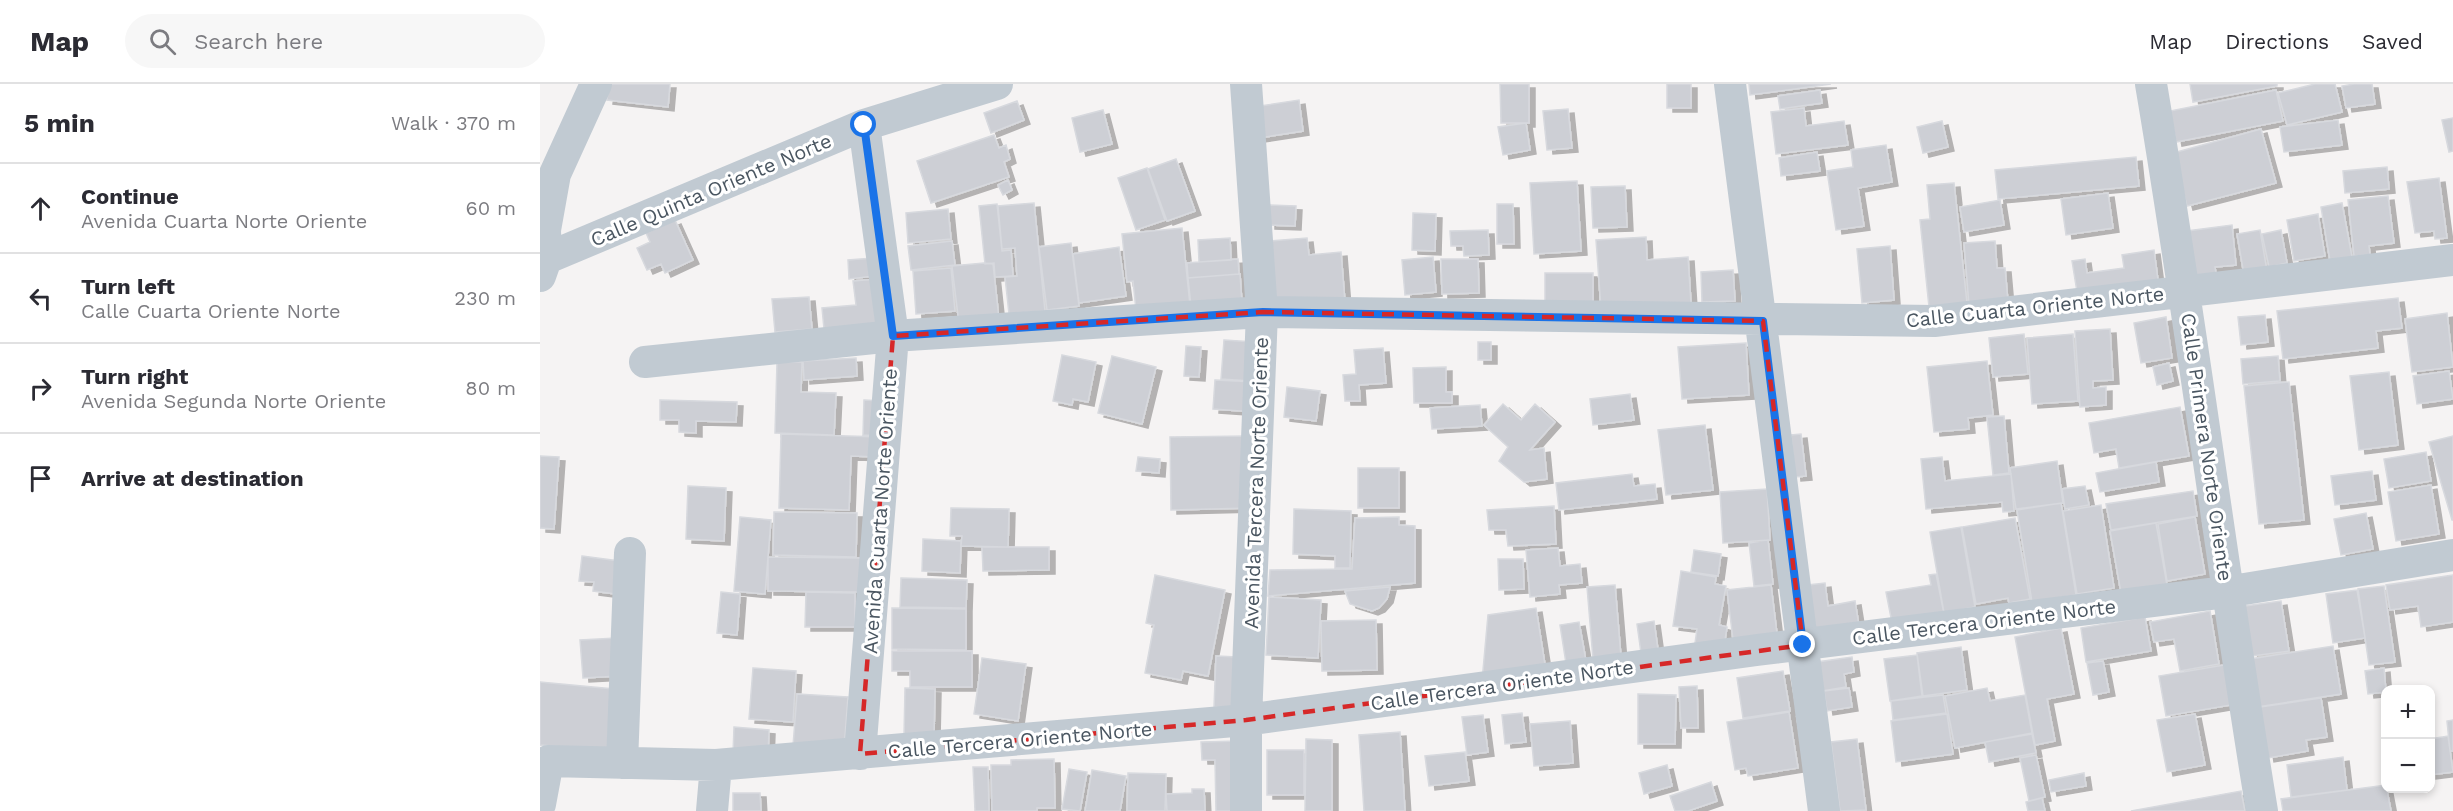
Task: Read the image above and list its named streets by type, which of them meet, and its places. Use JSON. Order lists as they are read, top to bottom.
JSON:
{
  "streets": {
    "street": [
      "Calle Quinta Oriente Norte",
      "Calle Cuarta Oriente Norte",
      "Calle Primera Norte Oriente",
      "Avenida Tercera Norte Oriente",
      "Avenida Cuarta Norte Oriente",
      "Calle Tercera Oriente Norte"
    ]
  },
  "crossings": [
    ["Calle Quinta Oriente Norte", "Avenida Cuarta Norte Oriente"],
    ["Calle Cuarta Oriente Norte", "Calle Primera Norte Oriente"],
    ["Calle Cuarta Oriente Norte", "Avenida Tercera Norte Oriente"],
    ["Calle Cuarta Oriente Norte", "Avenida Cuarta Norte Oriente"],
    ["Calle Primera Norte Oriente", "Calle Tercera Oriente Norte"],
    ["Avenida Tercera Norte Oriente", "Calle Tercera Oriente Norte"],
    ["Avenida Cuarta Norte Oriente", "Calle Tercera Oriente Norte"]
  ],
  "page": {
    "header": "Map",
    "search": "Search here",
    "nav": ["Map", "Directions", "Saved"],
    "heading": ["5 min", "Walk · 370 m"],
    "list": [
      ["Continue", "Avenida Cuarta Norte Oriente", "60 m"],
      ["Turn left", "Calle Cuarta Oriente Norte", "230 m"],
      ["Turn right", "Avenida Segunda Norte Oriente", "80 m"],
      "Arrive at destination"
    ],
    "map_buttons": ["+", "−"]
  }
}
